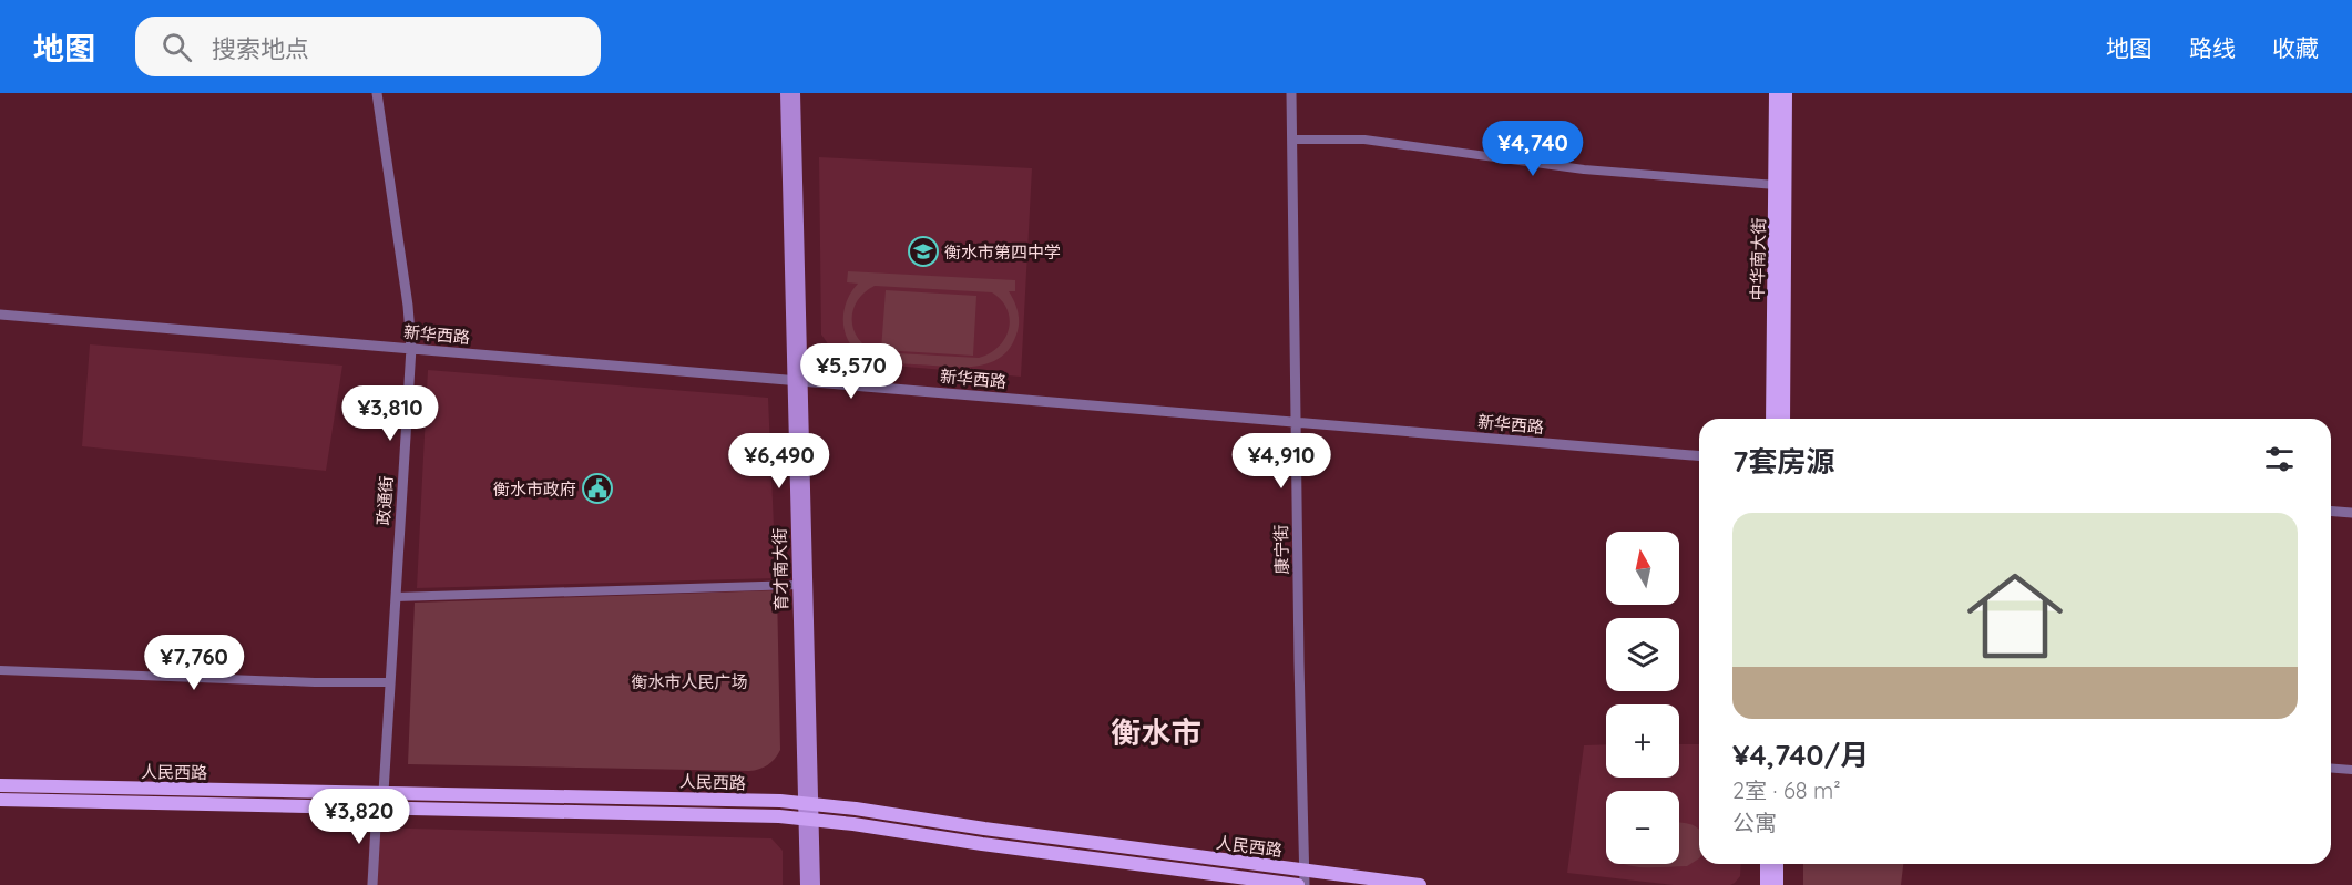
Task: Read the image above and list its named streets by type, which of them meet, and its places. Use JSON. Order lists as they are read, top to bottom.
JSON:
{
  "streets": {
    "main road": ["中华南大街", "育才南大街", "人民西路"],
    "street": ["新华西路", "政通街", "康宁街"]
  },
  "crossings": [
    ["新华西路", "政通街"],
    ["新华西路", "康宁街"],
    ["新华西路", "育才南大街"],
    ["政通街", "人民西路"],
    ["康宁街", "人民西路"],
    ["育才南大街", "人民西路"]
  ],
  "districts": ["衡水市"],
  "parks": ["衡水市人民广场"],
  "places": {
    "school or university": ["衡水市第四中学"],
    "public building": ["衡水市政府"]
  },
  "north": "top",
  "page": {
    "header": "地图",
    "search": "搜索地点",
    "nav": ["地图", "路线", "收藏"],
    "price": [
      "¥4,740",
      "¥5,570",
      "¥3,810",
      "¥6,490",
      "¥4,910",
      "¥7,760",
      "¥3,820"
    ],
    "heading": "7套房源",
    "list": [
      {
        "name": "¥4,740/月",
        "note": "2室 · 68 m² · 公寓"
      }
    ],
    "map_buttons": ["+", "−"]
  }
}
